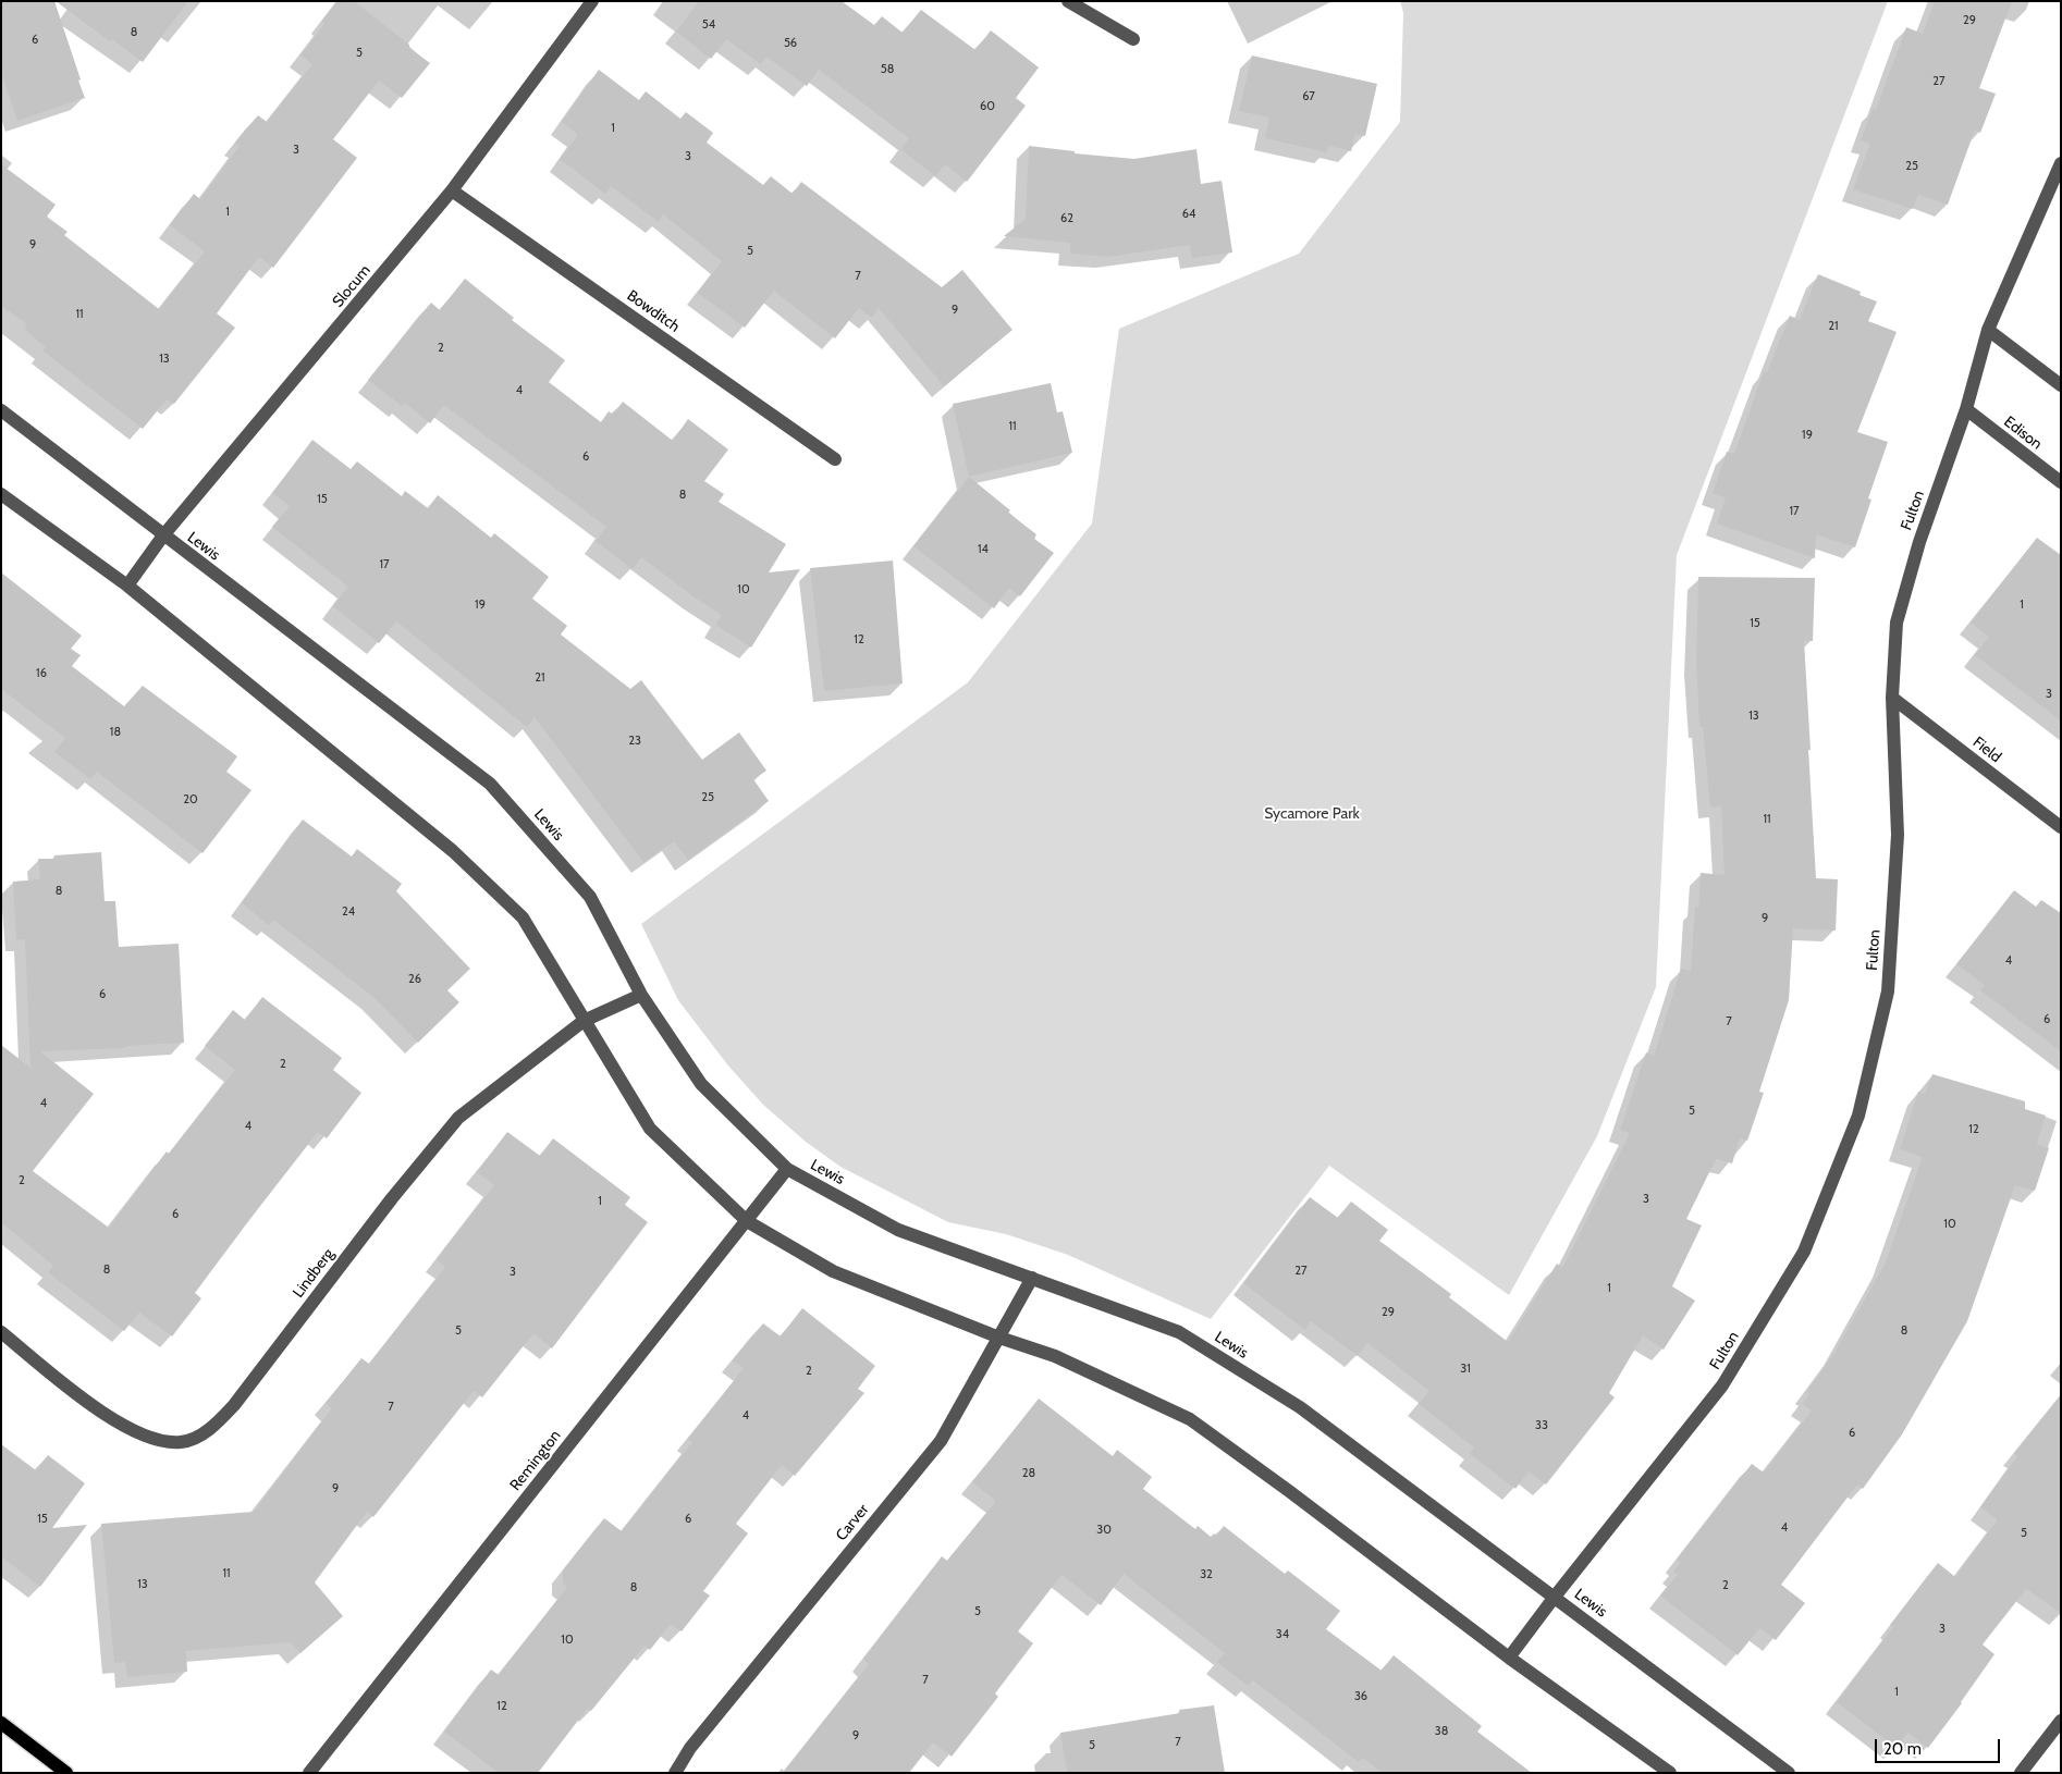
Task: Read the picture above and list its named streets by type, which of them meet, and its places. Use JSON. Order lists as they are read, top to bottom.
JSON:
{
  "streets": {
    "street": [
      "Slocum",
      "Bowditch",
      "Edison",
      "Fulton",
      "Lewis",
      "Field",
      "Lindberg",
      "Remington",
      "Carver"
    ]
  },
  "crossings": [
    ["Slocum", "Bowditch"],
    ["Slocum", "Lewis"],
    ["Edison", "Fulton"],
    ["Fulton", "Lewis"],
    ["Fulton", "Field"],
    ["Lewis", "Lindberg"],
    ["Lewis", "Remington"],
    ["Lewis", "Carver"]
  ],
  "parks": ["Sycamore Park"],
  "house_numbers": [
    "29",
    "54",
    "8",
    "6",
    "56",
    "5",
    "58",
    "27",
    "67",
    "60",
    "1",
    "3",
    "3",
    "25",
    "1",
    "64",
    "62",
    "9",
    "5",
    "7",
    "9",
    "11",
    "21",
    "2",
    "13",
    "4",
    "11",
    "19",
    "6",
    "8",
    "15",
    "17",
    "14",
    "17",
    "10",
    "19",
    "1",
    "15",
    "12",
    "16",
    "21",
    "3",
    "13",
    "18",
    "23",
    "25",
    "20",
    "11",
    "8",
    "24",
    "9",
    "4",
    "26",
    "6",
    "6",
    "7",
    "2",
    "4",
    "5",
    "4",
    "12",
    "2",
    "3",
    "1",
    "6",
    "10",
    "8",
    "27",
    "3",
    "1",
    "29",
    "5",
    "8",
    "31",
    "2",
    "7",
    "4",
    "33",
    "6",
    "28",
    "9",
    "15",
    "6",
    "4",
    "30",
    "5",
    "11",
    "32",
    "13",
    "2",
    "8",
    "5",
    "3",
    "34",
    "10",
    "7",
    "1",
    "36",
    "12",
    "38",
    "9",
    "7",
    "5"
  ],
  "scale_bar": "20 m"
}
